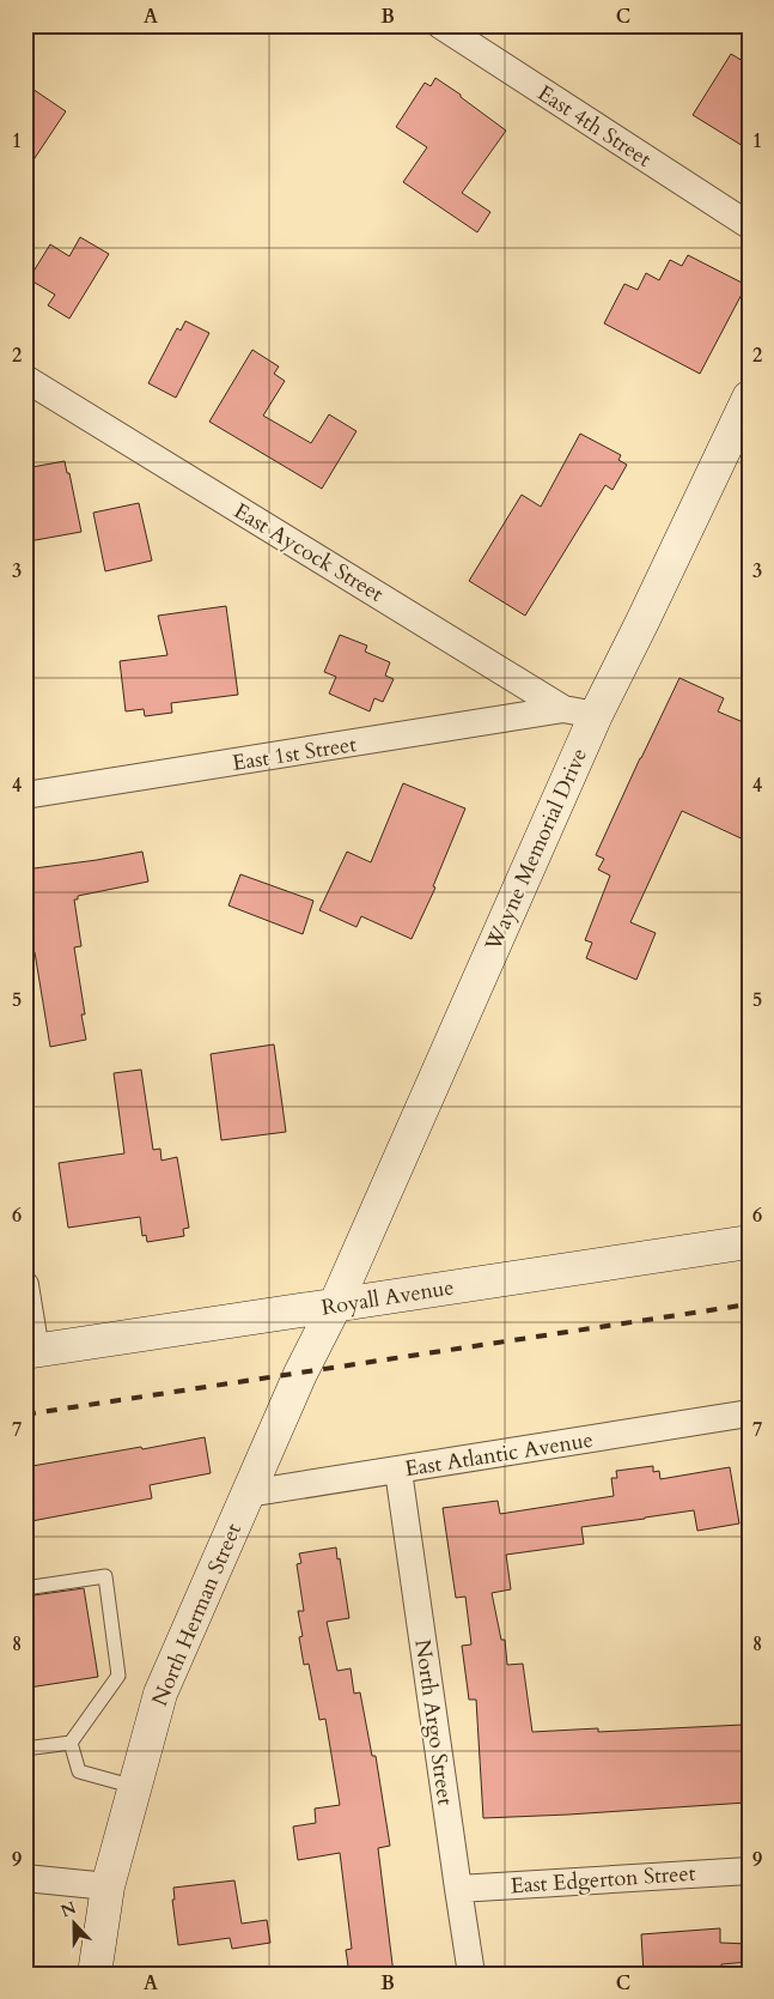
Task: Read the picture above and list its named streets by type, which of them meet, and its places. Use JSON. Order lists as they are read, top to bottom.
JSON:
{
  "streets": {
    "main road": ["Wayne Memorial Drive", "Royall Avenue", "North Herman Street"],
    "street": [
      "East 4th Street",
      "East Aycock Street",
      "East 1st Street",
      "East Atlantic Avenue",
      "North Argo Street",
      "East Edgerton Street"
    ]
  },
  "crossings": [
    ["East Aycock Street", "East 1st Street"],
    ["East Aycock Street", "Wayne Memorial Drive"],
    ["Wayne Memorial Drive", "Royall Avenue"],
    ["Wayne Memorial Drive", "North Herman Street"],
    ["Royall Avenue", "North Herman Street"],
    ["East Atlantic Avenue", "North Herman Street"],
    ["East Atlantic Avenue", "North Argo Street"],
    ["North Argo Street", "East Edgerton Street"]
  ],
  "north": "top",
  "grid": {
    "columns": ["A", "B", "C"],
    "rows": [
      "1",
      "2",
      "3",
      "4",
      "5",
      "6",
      "7",
      "8",
      "9"
    ]
  }
}
